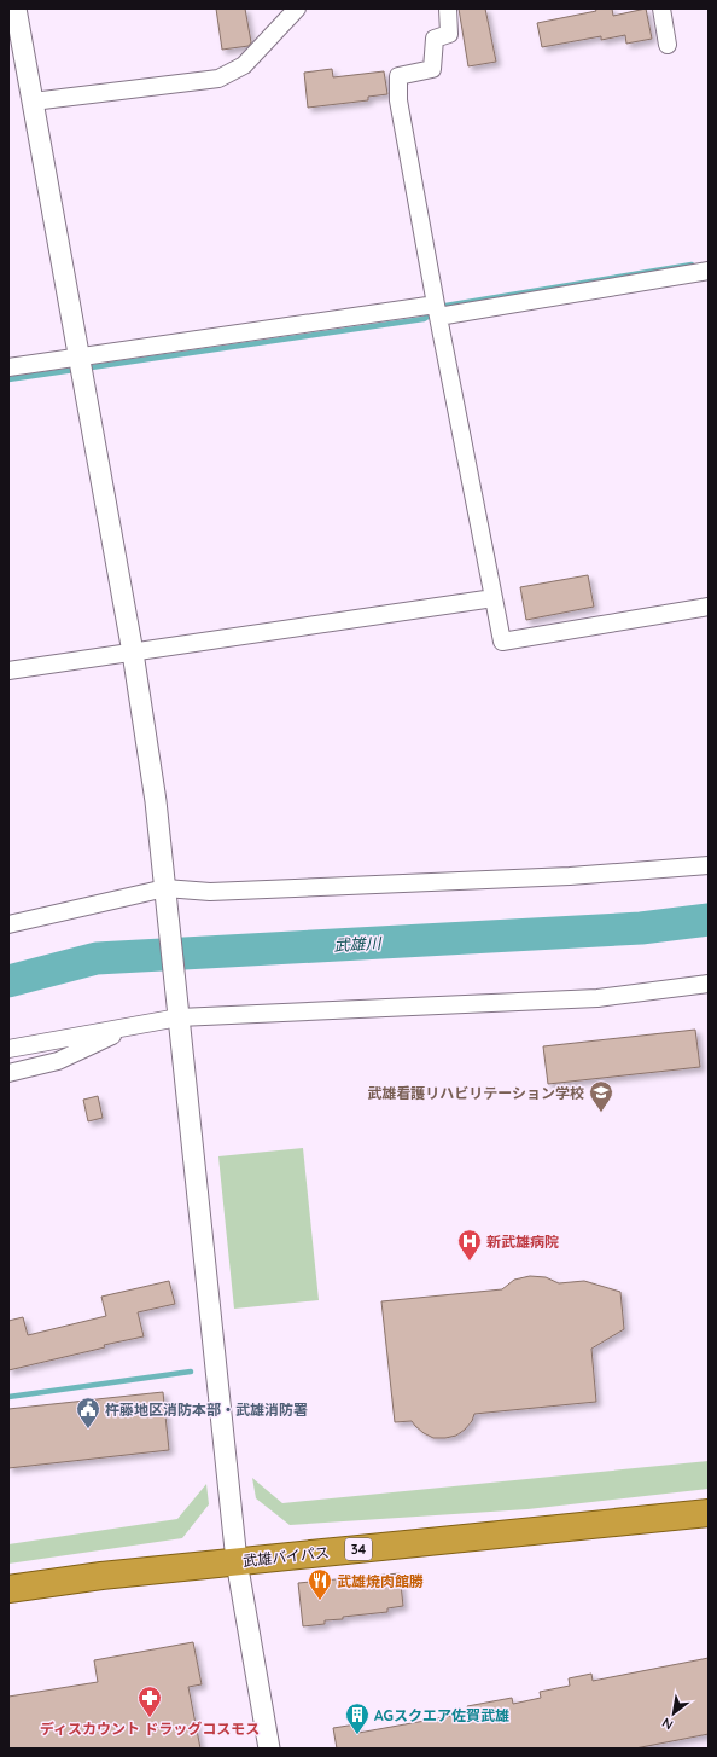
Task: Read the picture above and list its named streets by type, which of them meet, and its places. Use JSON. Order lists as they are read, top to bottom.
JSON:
{
  "streets": {
    "highway": ["34", "武雄バイパス"]
  },
  "water": ["武雄川"],
  "places": {
    "school or university": ["武雄看護リハビリテーション学校"],
    "hospital": ["新武雄病院"],
    "public building": ["杵藤地区消防本部・武雄消防署"],
    "restaurant": ["武雄焼肉館勝"],
    "pharmacy": ["ディスカウント ドラッグコスモス"],
    "building": ["AGスクエア佐賀武雄"]
  },
  "north": "bottom left"
}
